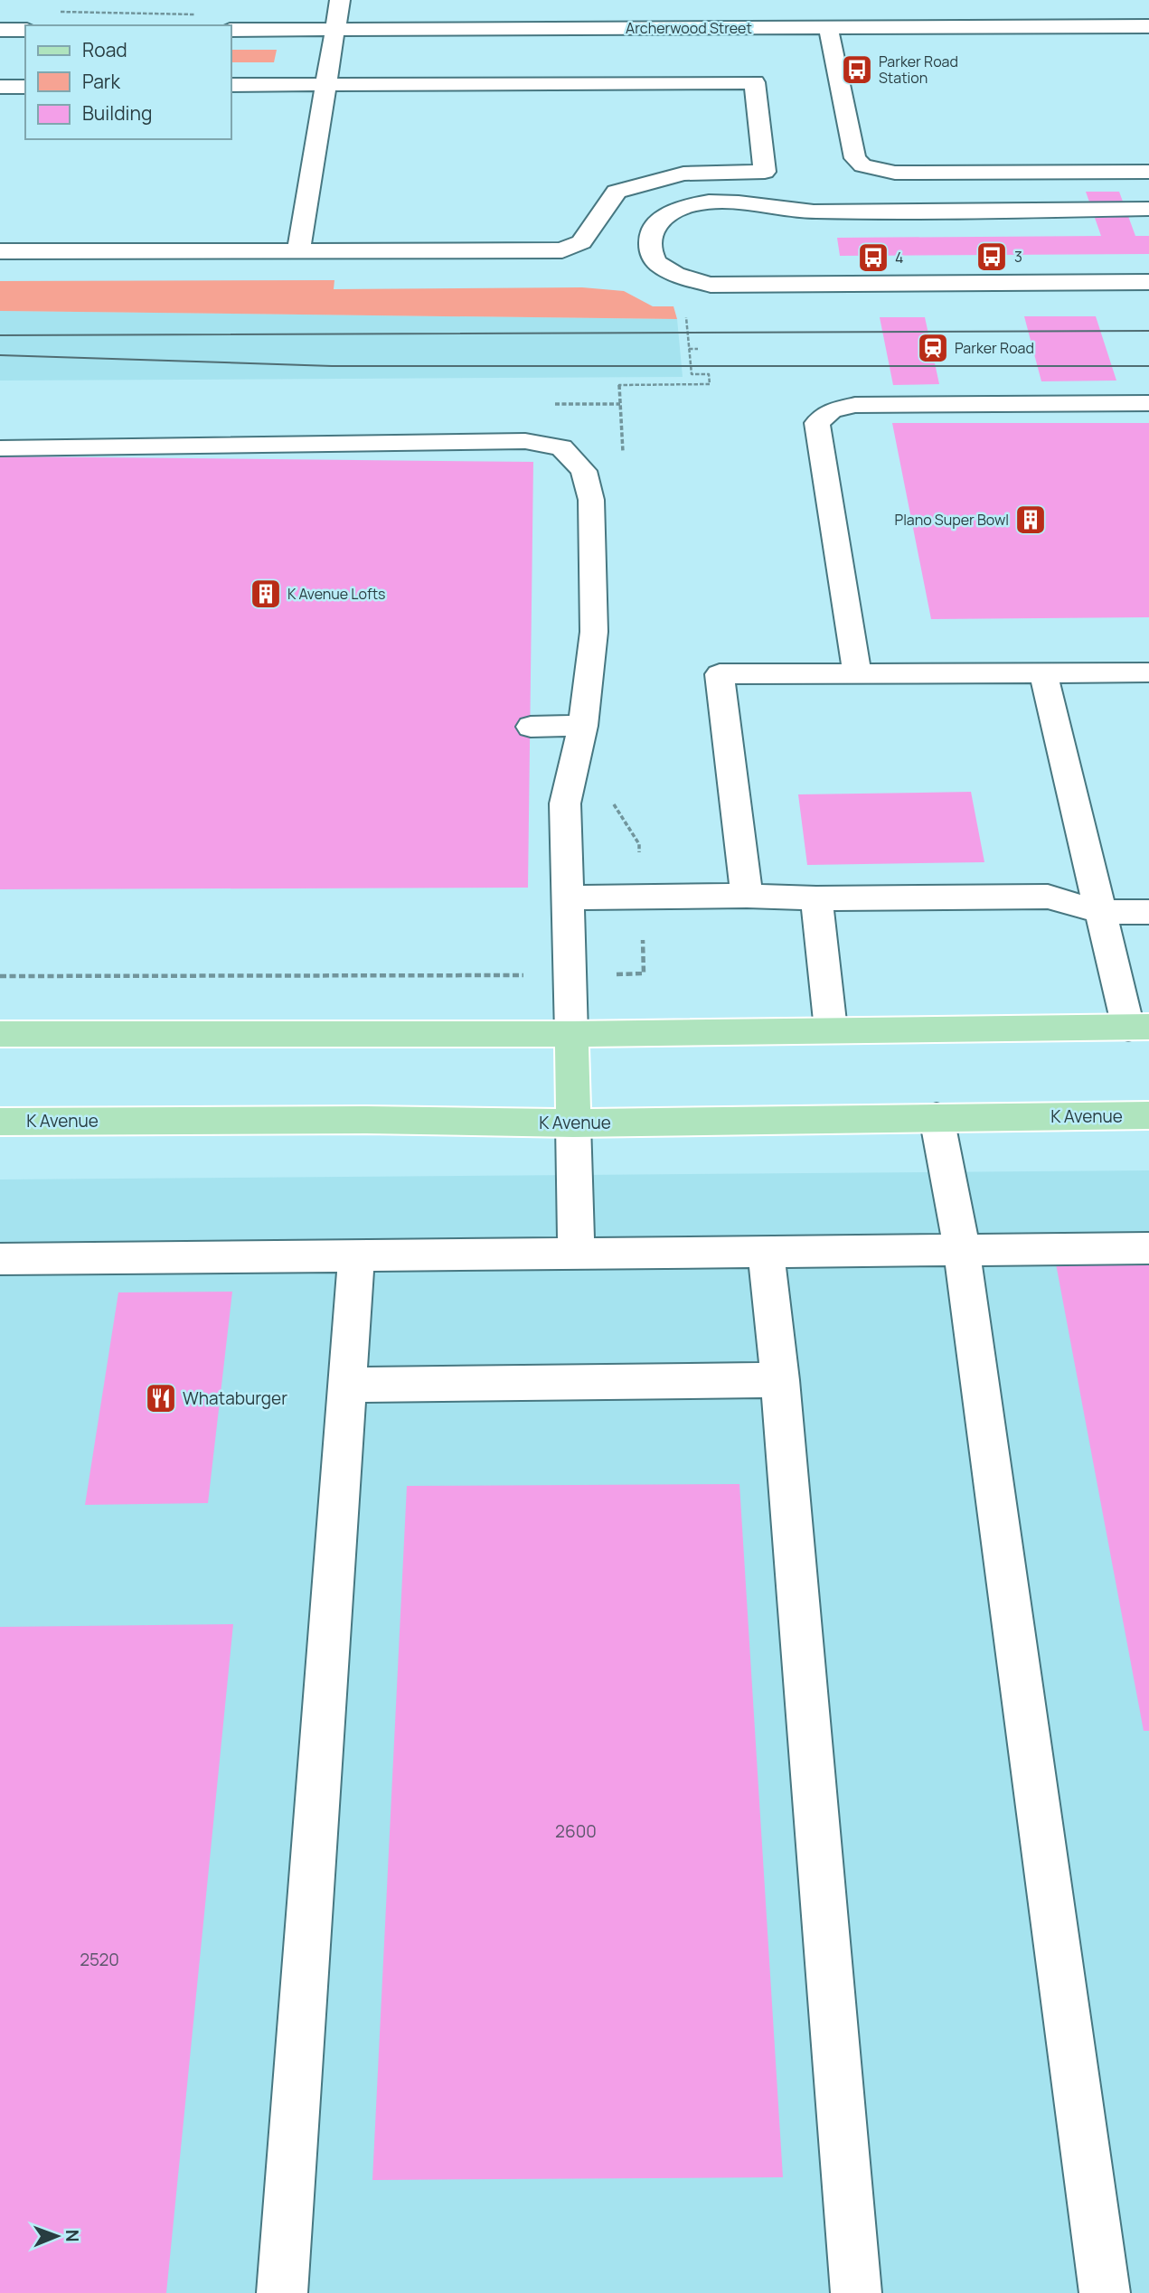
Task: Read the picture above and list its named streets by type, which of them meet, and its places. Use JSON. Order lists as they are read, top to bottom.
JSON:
{
  "streets": {
    "main road": ["K Avenue"],
    "street": ["Archerwood Street"]
  },
  "places": {
    "bus stop": ["Parker Road Station", "3", "4"],
    "station": ["Parker Road"],
    "building": ["Plano Super Bowl", "K Avenue Lofts"],
    "restaurant": ["Whataburger"]
  },
  "house_numbers": ["2600", "2520"],
  "legend": ["Road", "Park", "Building"],
  "north": "right"
}
